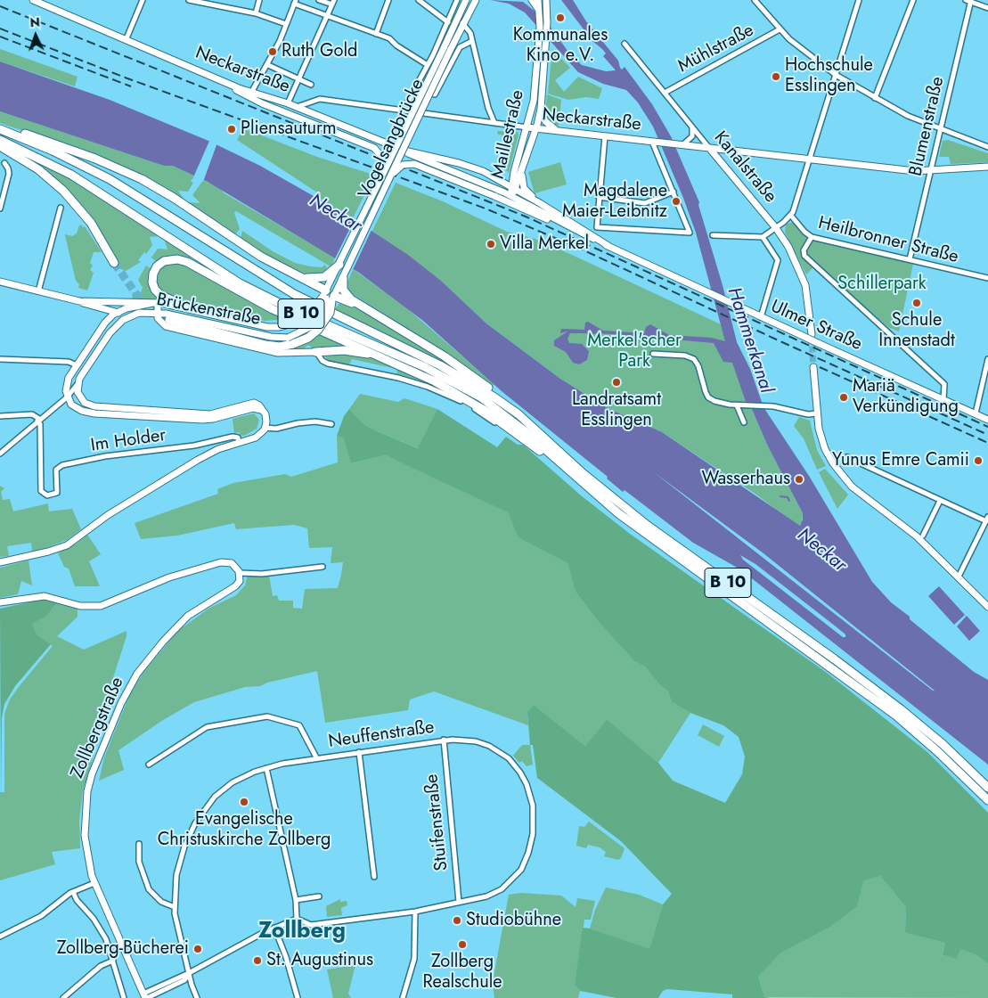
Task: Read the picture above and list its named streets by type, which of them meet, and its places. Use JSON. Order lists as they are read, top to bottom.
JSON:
{
  "streets": {
    "highway": ["B 10"],
    "main road": [
      "Neckarstraße",
      "Maillestraße",
      "Vogelsangbrücke",
      "Kanalstraße",
      "Brückenstraße",
      "Ulmer Straße",
      "Zollbergstraße"
    ],
    "street": [
      "Mühlstraße",
      "Blumenstraße",
      "Heilbronner Straße",
      "Im Holder",
      "Neuffenstraße",
      "Stuifenstraße"
    ]
  },
  "crossings": [
    ["Mühlstraße", "Kanalstraße"],
    ["Neckarstraße", "Blumenstraße"],
    ["Neckarstraße", "Maillestraße"],
    ["Neckarstraße", "Kanalstraße"],
    ["Neckarstraße", "Ulmer Straße"],
    ["Blumenstraße", "Heilbronner Straße"],
    ["Maillestraße", "Ulmer Straße"],
    ["Vogelsangbrücke", "Brückenstraße"],
    ["Neuffenstraße", "Stuifenstraße"]
  ],
  "districts": ["Zollberg"],
  "water": ["Neckar", "Hammerkanal"],
  "parks": ["Schillerpark", "Merkel'scher Park"],
  "places": [
    "Kommunales Kino e.V.",
    "Ruth Gold",
    "Hochschule Esslingen",
    "Pliensauturm",
    "Magdalene Maier-Leibnitz",
    "Villa Merkel",
    "Schule Innenstadt",
    "Landratsamt Esslingen",
    "Mariä Verkündigung",
    "Yunus Emre Camii",
    "Wasserhaus",
    "Evangelische Christuskirche Zollberg",
    "Studiobühne",
    "Zollberg Realschule",
    "Zollberg-Bücherei",
    "St. Augustinus"
  ],
  "north": "top"
}
